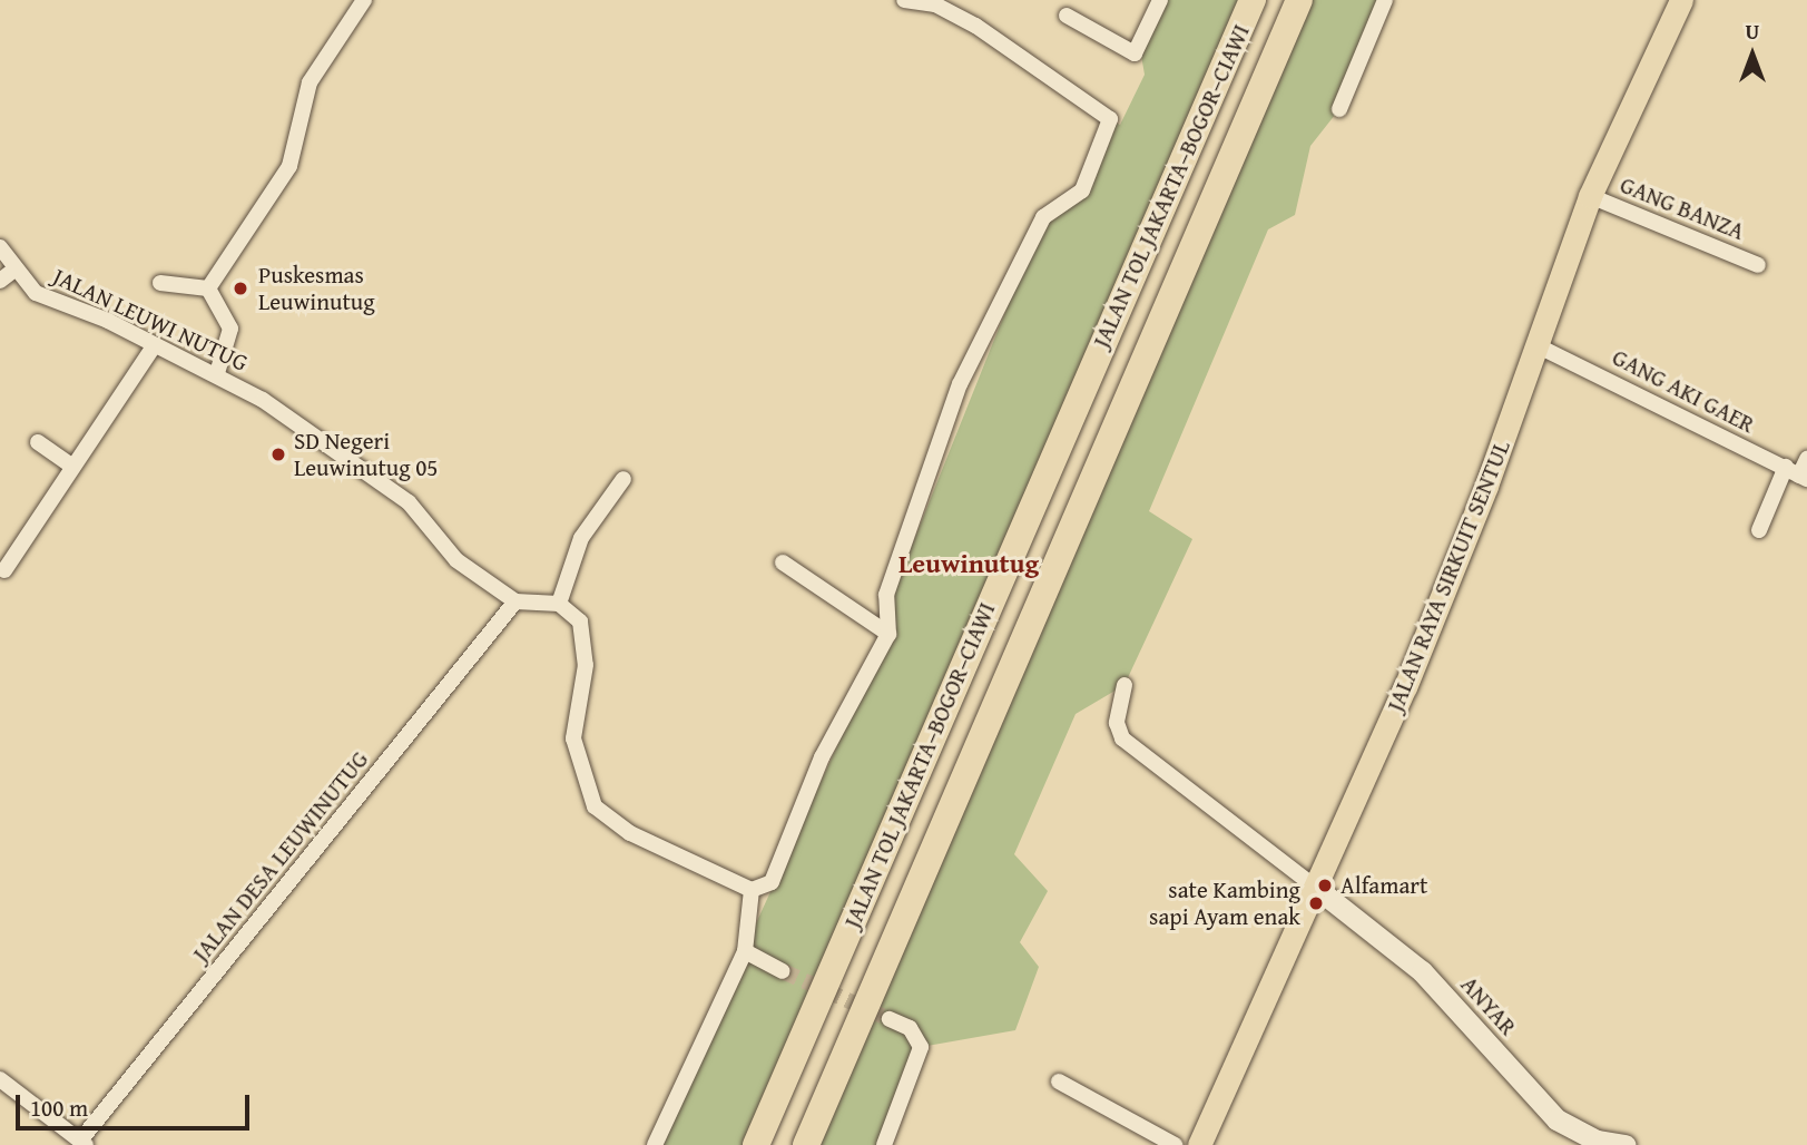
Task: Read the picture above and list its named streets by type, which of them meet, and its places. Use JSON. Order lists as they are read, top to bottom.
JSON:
{
  "streets": {
    "highway": ["JALAN TOL JAKARTA–BOGOR–CIAWI"],
    "main road": ["JALAN RAYA SIRKUIT SENTUL"],
    "street": [
      "GANG BANZA",
      "JALAN LEUWI NUTUG",
      "GANG AKI GAER",
      "JALAN DESA LEUWINUTUG",
      "ANYAR"
    ]
  },
  "crossings": [
    ["GANG BANZA", "JALAN RAYA SIRKUIT SENTUL"],
    ["JALAN LEUWI NUTUG", "JALAN DESA LEUWINUTUG"],
    ["GANG AKI GAER", "JALAN RAYA SIRKUIT SENTUL"],
    ["JALAN RAYA SIRKUIT SENTUL", "ANYAR"]
  ],
  "districts": ["Leuwinutug"],
  "places": [
    "Puskesmas Leuwinutug",
    "SD Negeri Leuwinutug 05",
    "Alfamart",
    "sate Kambing sapi Ayam enak"
  ],
  "scale_bar": "100 m",
  "north": "top"
}
